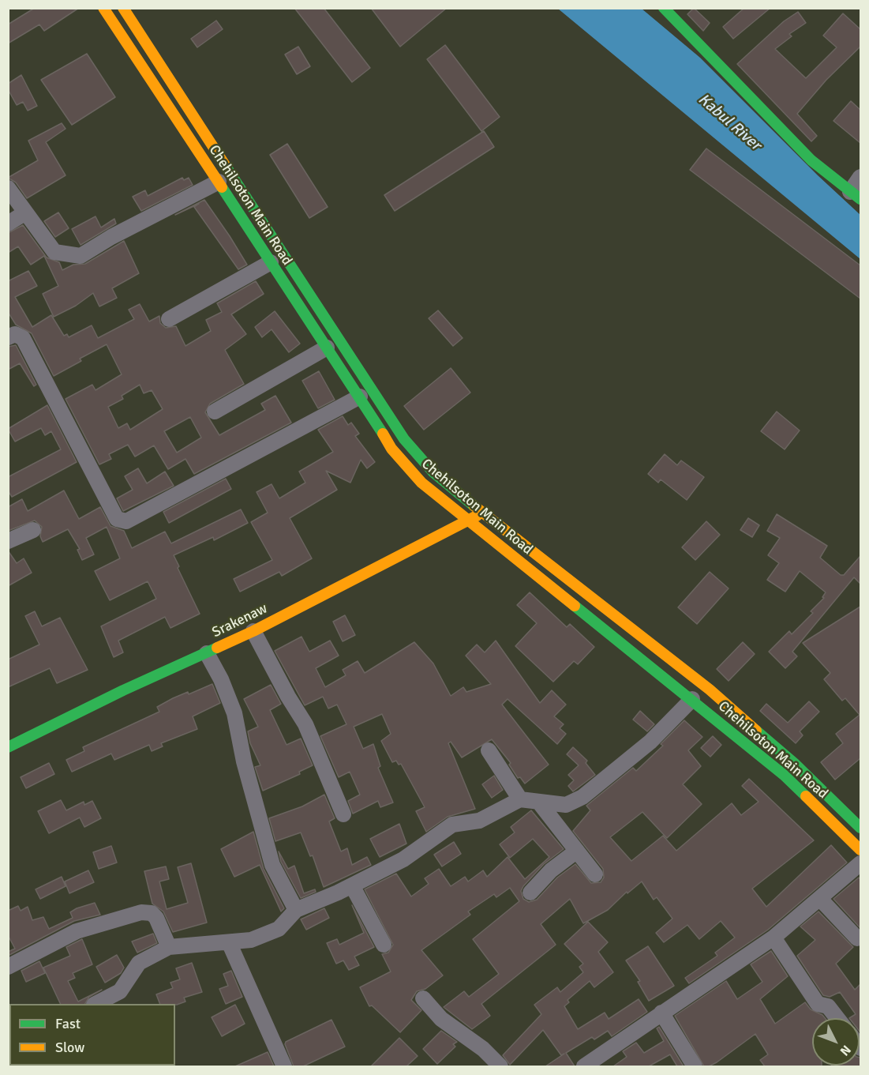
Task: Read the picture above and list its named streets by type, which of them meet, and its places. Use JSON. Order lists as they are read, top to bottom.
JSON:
{
  "streets": {
    "main road": ["Chehilsoton Main Road", "Srakenaw"]
  },
  "crossings": [
    ["Chehilsoton Main Road", "Srakenaw"]
  ],
  "water": ["Kabul River"],
  "legend": ["Fast", "Slow"],
  "north": "bottom right"
}
